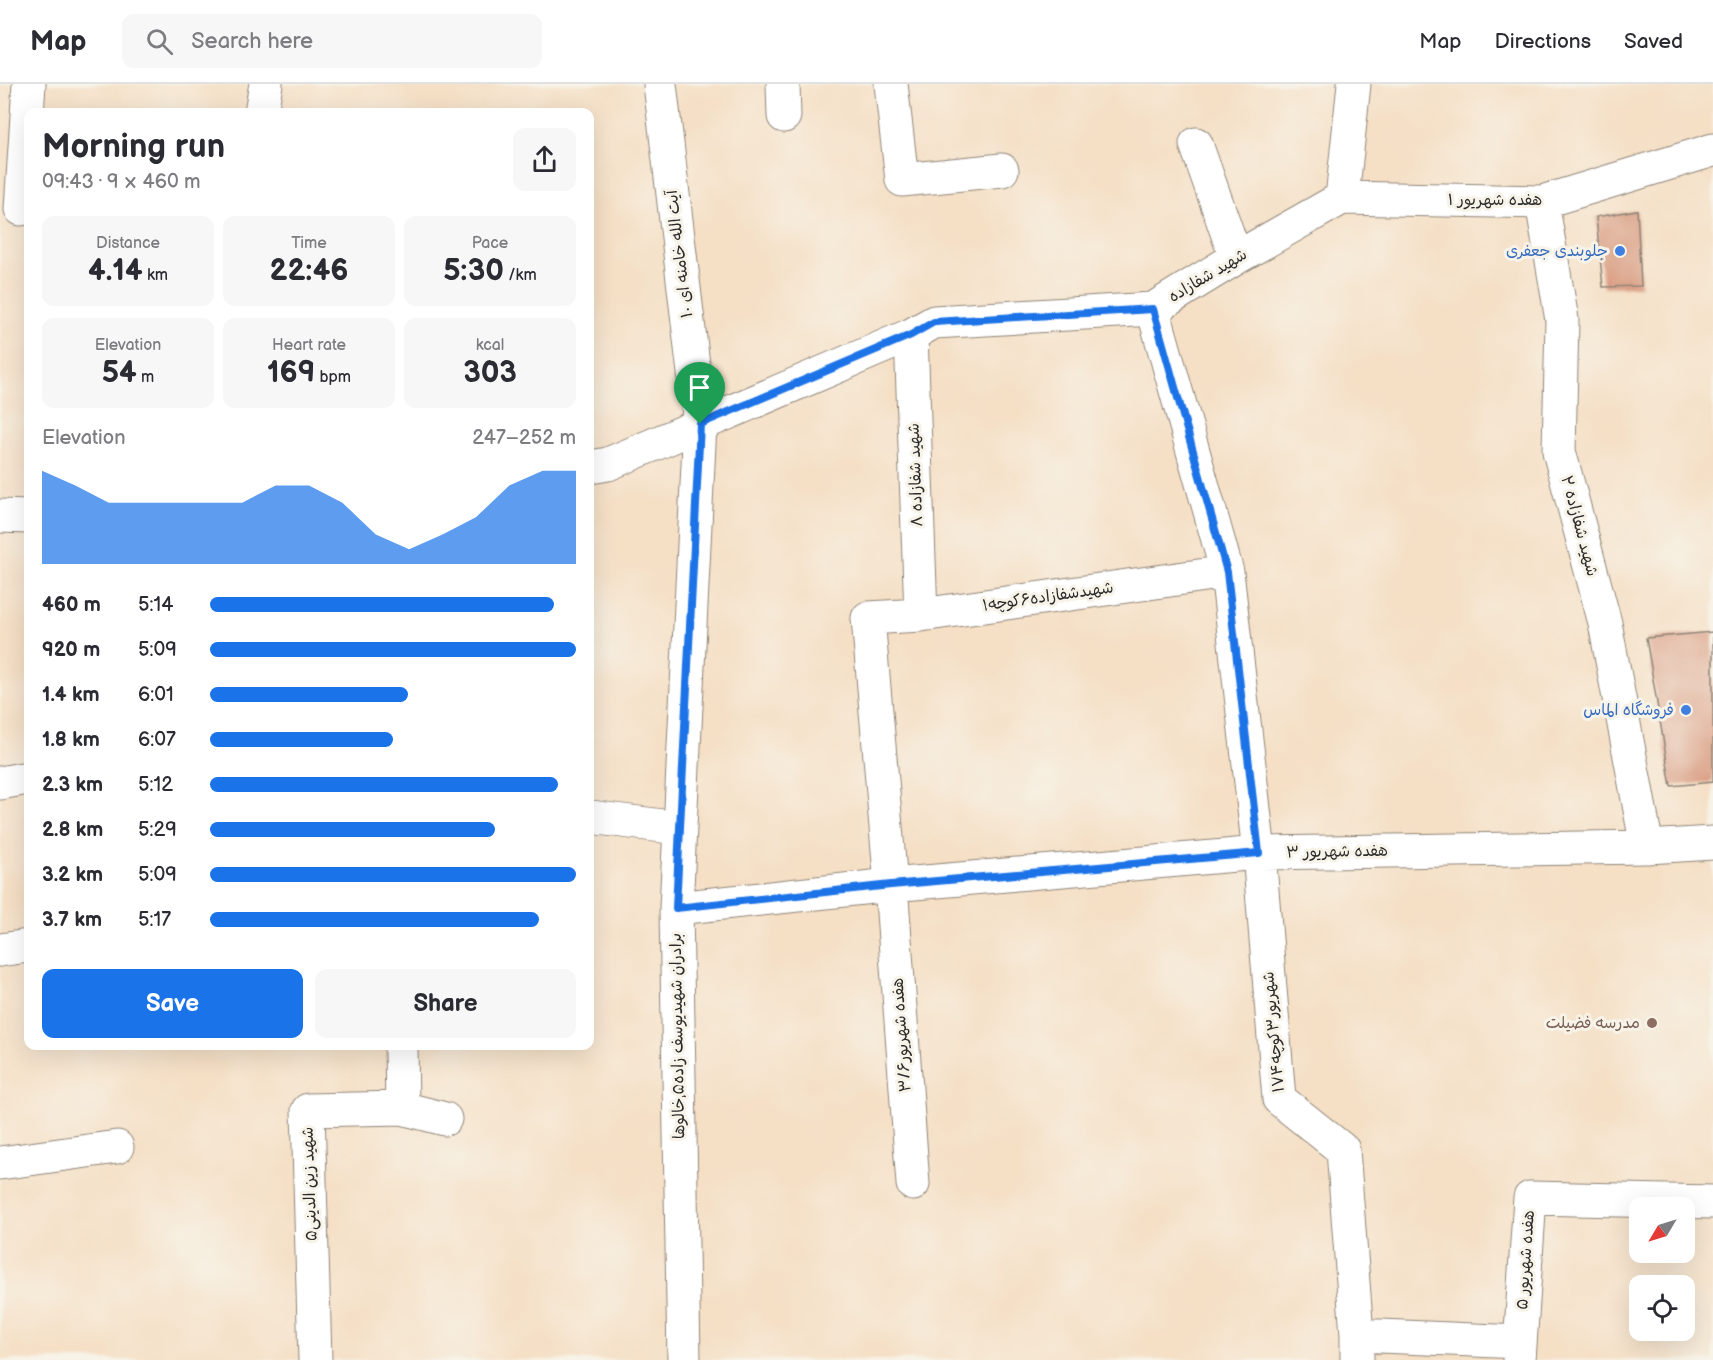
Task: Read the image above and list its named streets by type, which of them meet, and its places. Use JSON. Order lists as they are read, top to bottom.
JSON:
{
  "streets": {
    "street": [
      "هفده شهریور ۱",
      "آیت الله خامنه ای ۱۰",
      "شهید شفازاده",
      "شهید شفازاده ۸",
      "شهید شفازاده ۲",
      "شهیدشفازاده۶کوچه۱",
      "هفده شهریور ۳",
      "۱۷شهریور۳کوچه۴",
      "هفده شهریور۳/۶",
      "برادران شهیدیوسف زاده۵,خالوها",
      "شهید زین الدینی۵",
      "هفده شهریور ۵"
    ]
  },
  "crossings": [
    ["هفده شهریور ۱", "شهید شفازاده"],
    ["هفده شهریور ۱", "شهید شفازاده ۲"],
    ["آیت الله خامنه ای ۱۰", "شهید شفازاده"],
    ["آیت الله خامنه ای ۱۰", "برادران شهیدیوسف زاده۵,خالوها"],
    ["شهید شفازاده", "شهید شفازاده ۸"],
    ["شهید شفازاده", "۱۷شهریور۳کوچه۴"],
    ["شهید شفازاده", "برادران شهیدیوسف زاده۵,خالوها"],
    ["شهید شفازاده ۸", "شهیدشفازاده۶کوچه۱"],
    ["شهید شفازاده ۲", "هفده شهریور ۳"],
    ["شهیدشفازاده۶کوچه۱", "۱۷شهریور۳کوچه۴"],
    ["شهیدشفازاده۶کوچه۱", "هفده شهریور۳/۶"],
    ["هفده شهریور ۳", "۱۷شهریور۳کوچه۴"],
    ["هفده شهریور ۳", "هفده شهریور۳/۶"],
    ["هفده شهریور ۳", "برادران شهیدیوسف زاده۵,خالوها"]
  ],
  "places": ["جلوبندی جعفری", "فروشگاه الماس", "مدرسه فضیلت"],
  "north": "bottom left",
  "page": {
    "header": "Map",
    "search": "Search here",
    "nav": ["Map", "Directions", "Saved"],
    "heading": ["Morning run", "09:43 · 9 × 460 m"],
    "stats": [
      ["Distance", "4.14 km"],
      ["Time", "22:46"],
      ["Pace", "5:30 /km"],
      ["Elevation", "54 m"],
      ["Heart rate", "169 bpm"],
      ["kcal", "303"]
    ],
    "chart": ["Elevation", "247–252 m"],
    "list": [
      {
        "name": "460 m",
        "note": "5:14"
      },
      {
        "name": "920 m",
        "note": "5:09"
      },
      {
        "name": "1.4 km",
        "note": "6:01"
      },
      {
        "name": "1.8 km",
        "note": "6:07"
      },
      {
        "name": "2.3 km",
        "note": "5:12"
      },
      {
        "name": "2.8 km",
        "note": "5:29"
      },
      {
        "name": "3.2 km",
        "note": "5:09"
      },
      {
        "name": "3.7 km",
        "note": "5:17"
      }
    ],
    "buttons": ["Save", "Share"]
  }
}
